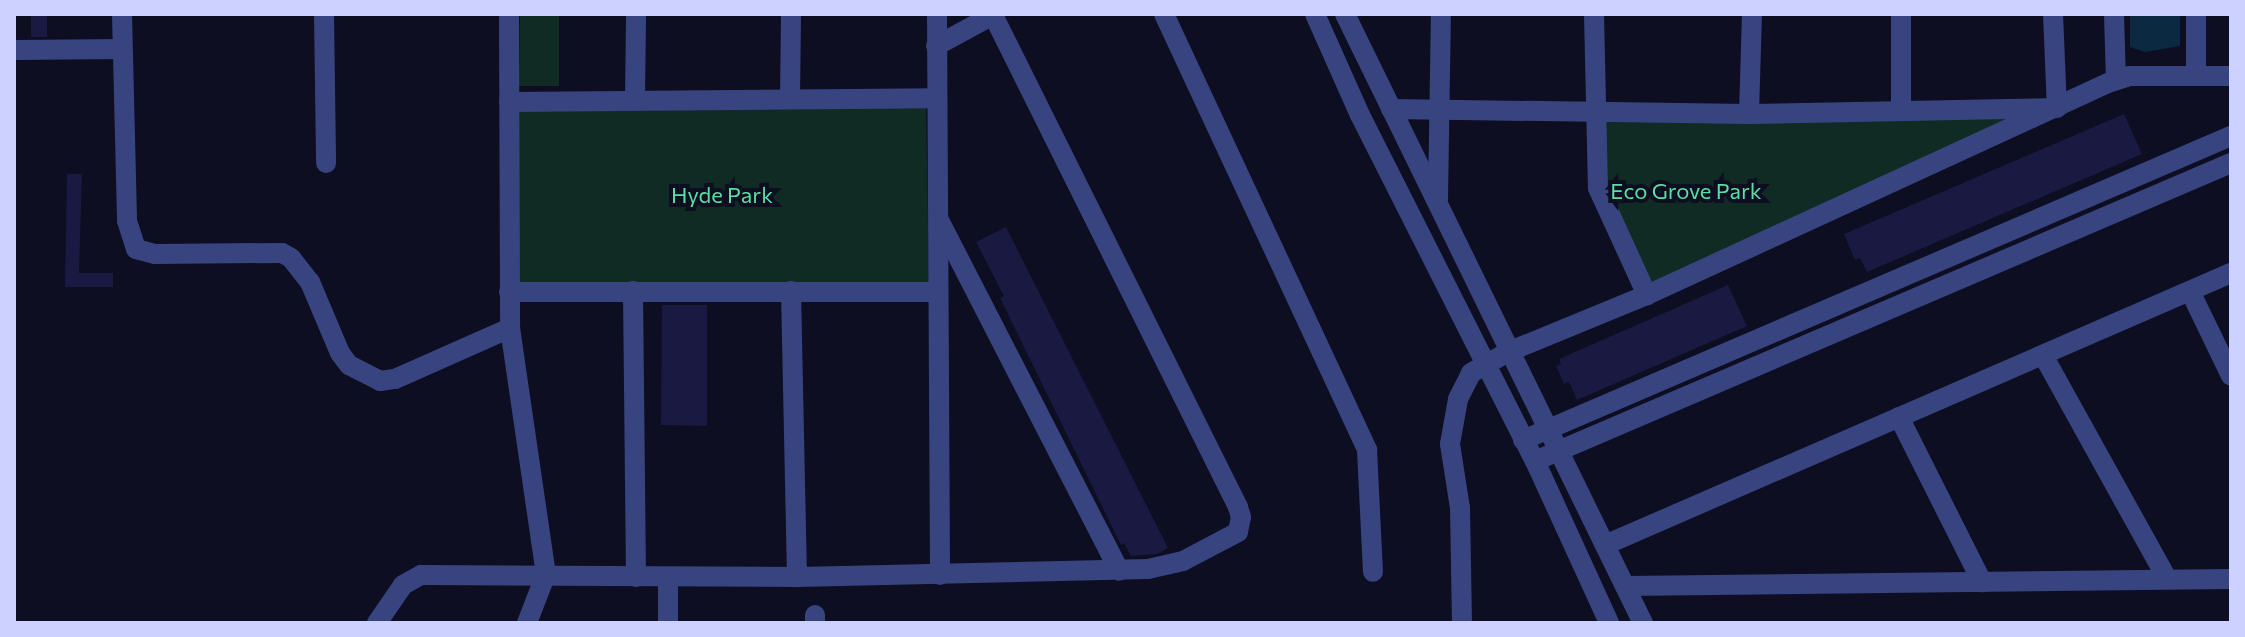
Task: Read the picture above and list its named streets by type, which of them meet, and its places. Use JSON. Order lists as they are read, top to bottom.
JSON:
{
  "parks": ["Eco Grove Park", "Hyde Park"]
}
